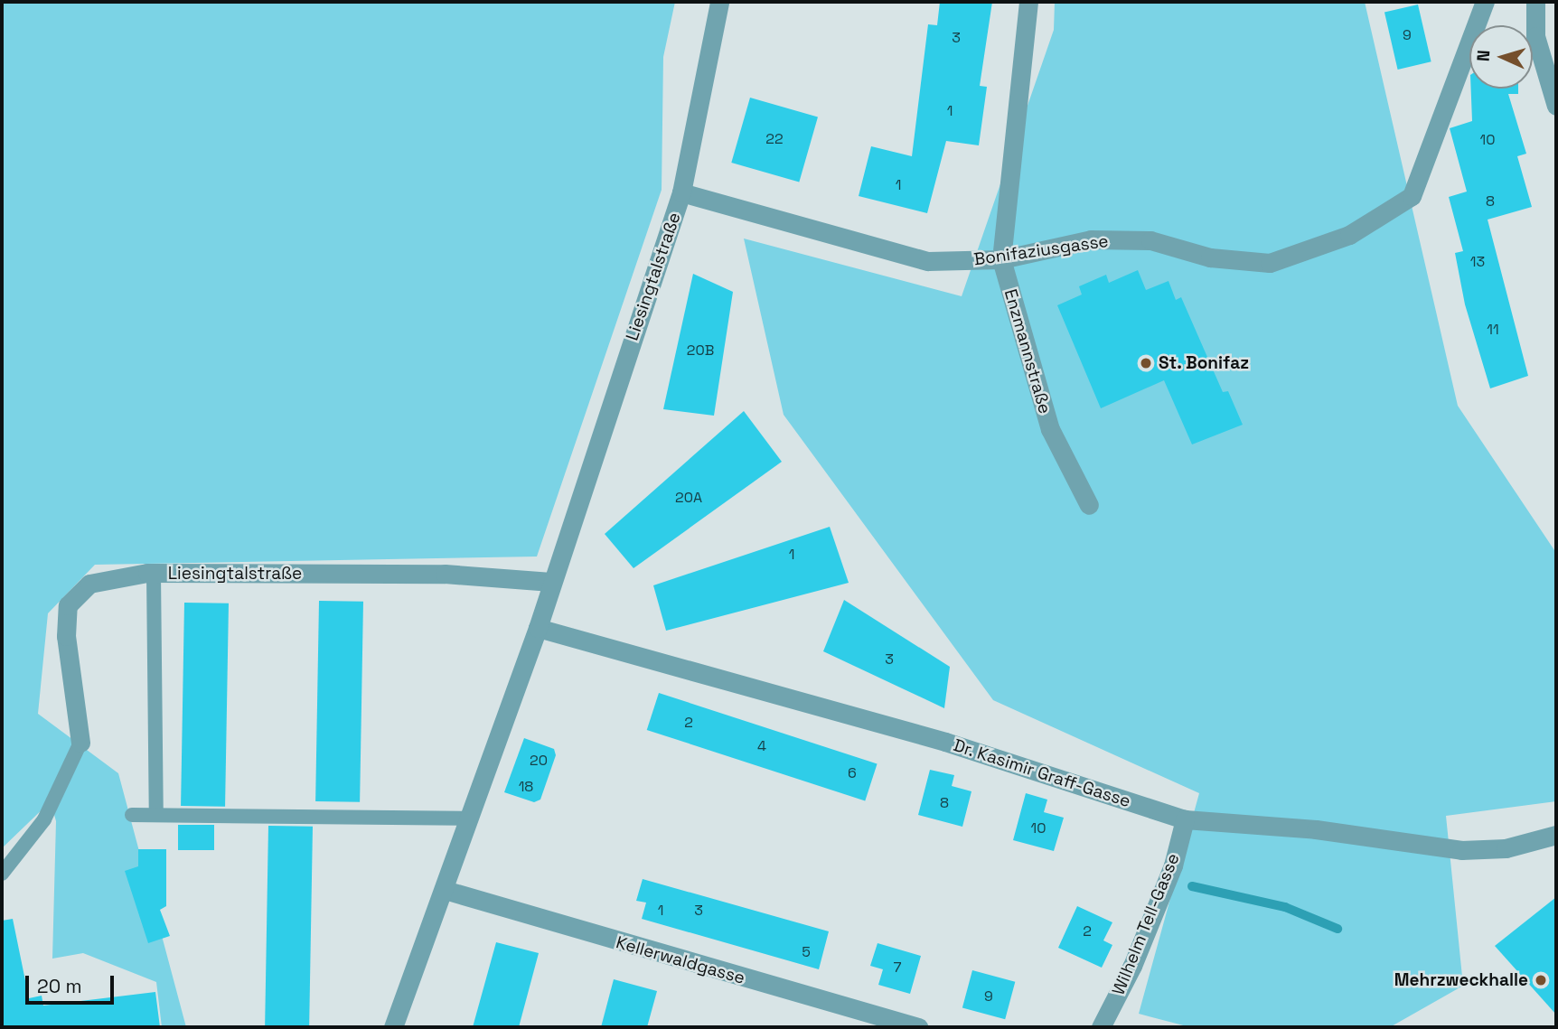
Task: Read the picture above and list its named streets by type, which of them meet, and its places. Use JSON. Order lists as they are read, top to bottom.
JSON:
{
  "streets": {
    "street": [
      "Bonifaziusgasse",
      "Liesingtalstraße",
      "Enzmannstraße",
      "Dr. Kasimir Graff-Gasse",
      "Wilhelm Tell-Gasse",
      "Kellerwaldgasse"
    ]
  },
  "crossings": [
    ["Bonifaziusgasse", "Liesingtalstraße"],
    ["Bonifaziusgasse", "Enzmannstraße"],
    ["Liesingtalstraße", "Dr. Kasimir Graff-Gasse"],
    ["Liesingtalstraße", "Kellerwaldgasse"],
    ["Dr. Kasimir Graff-Gasse", "Wilhelm Tell-Gasse"]
  ],
  "places": ["St. Bonifaz", "Mehrzweckhalle"],
  "house_numbers": [
    "9",
    "3",
    "1",
    "22",
    "10",
    "1",
    "8",
    "13",
    "11",
    "20B",
    "20A",
    "1",
    "3",
    "2",
    "4",
    "20",
    "6",
    "18",
    "8",
    "10",
    "1",
    "3",
    "2",
    "5",
    "7",
    "9"
  ],
  "scale_bar": "20 m",
  "north": "left"
}
